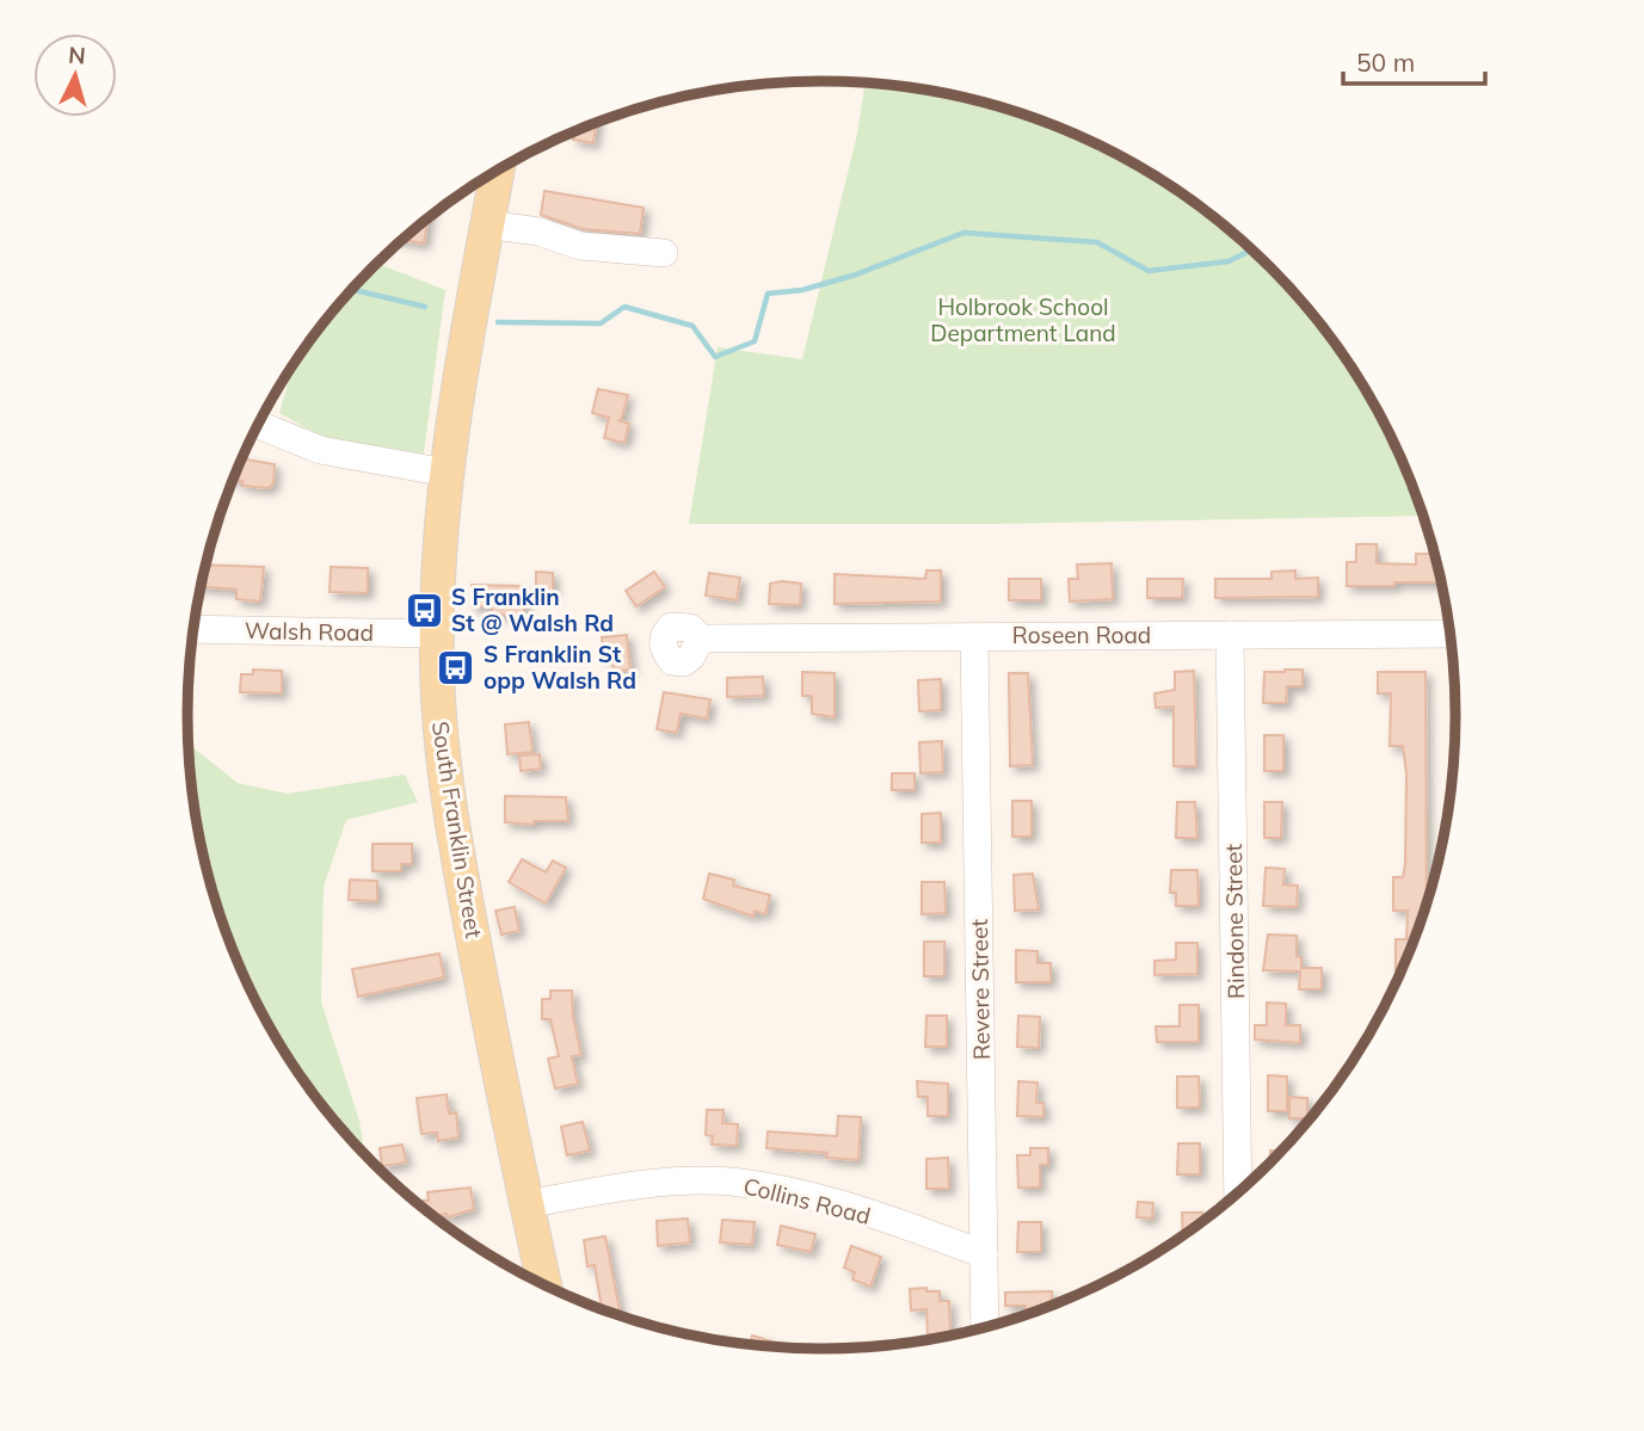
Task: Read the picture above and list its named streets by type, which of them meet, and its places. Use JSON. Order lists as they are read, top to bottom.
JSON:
{
  "streets": {
    "main road": ["South Franklin Street"],
    "street": [
      "Walsh Road",
      "Roseen Road",
      "Rindone Street",
      "Revere Street",
      "Collins Road"
    ]
  },
  "crossings": [
    ["Walsh Road", "South Franklin Street"],
    ["Roseen Road", "Rindone Street"],
    ["Roseen Road", "Revere Street"],
    ["South Franklin Street", "Collins Road"],
    ["Revere Street", "Collins Road"]
  ],
  "parks": ["Holbrook School Department Land"],
  "places": {
    "bus stop": ["S Franklin St @ Walsh Rd", "S Franklin St opp Walsh Rd"]
  },
  "scale_bar": "50 m",
  "north": "top"
}
